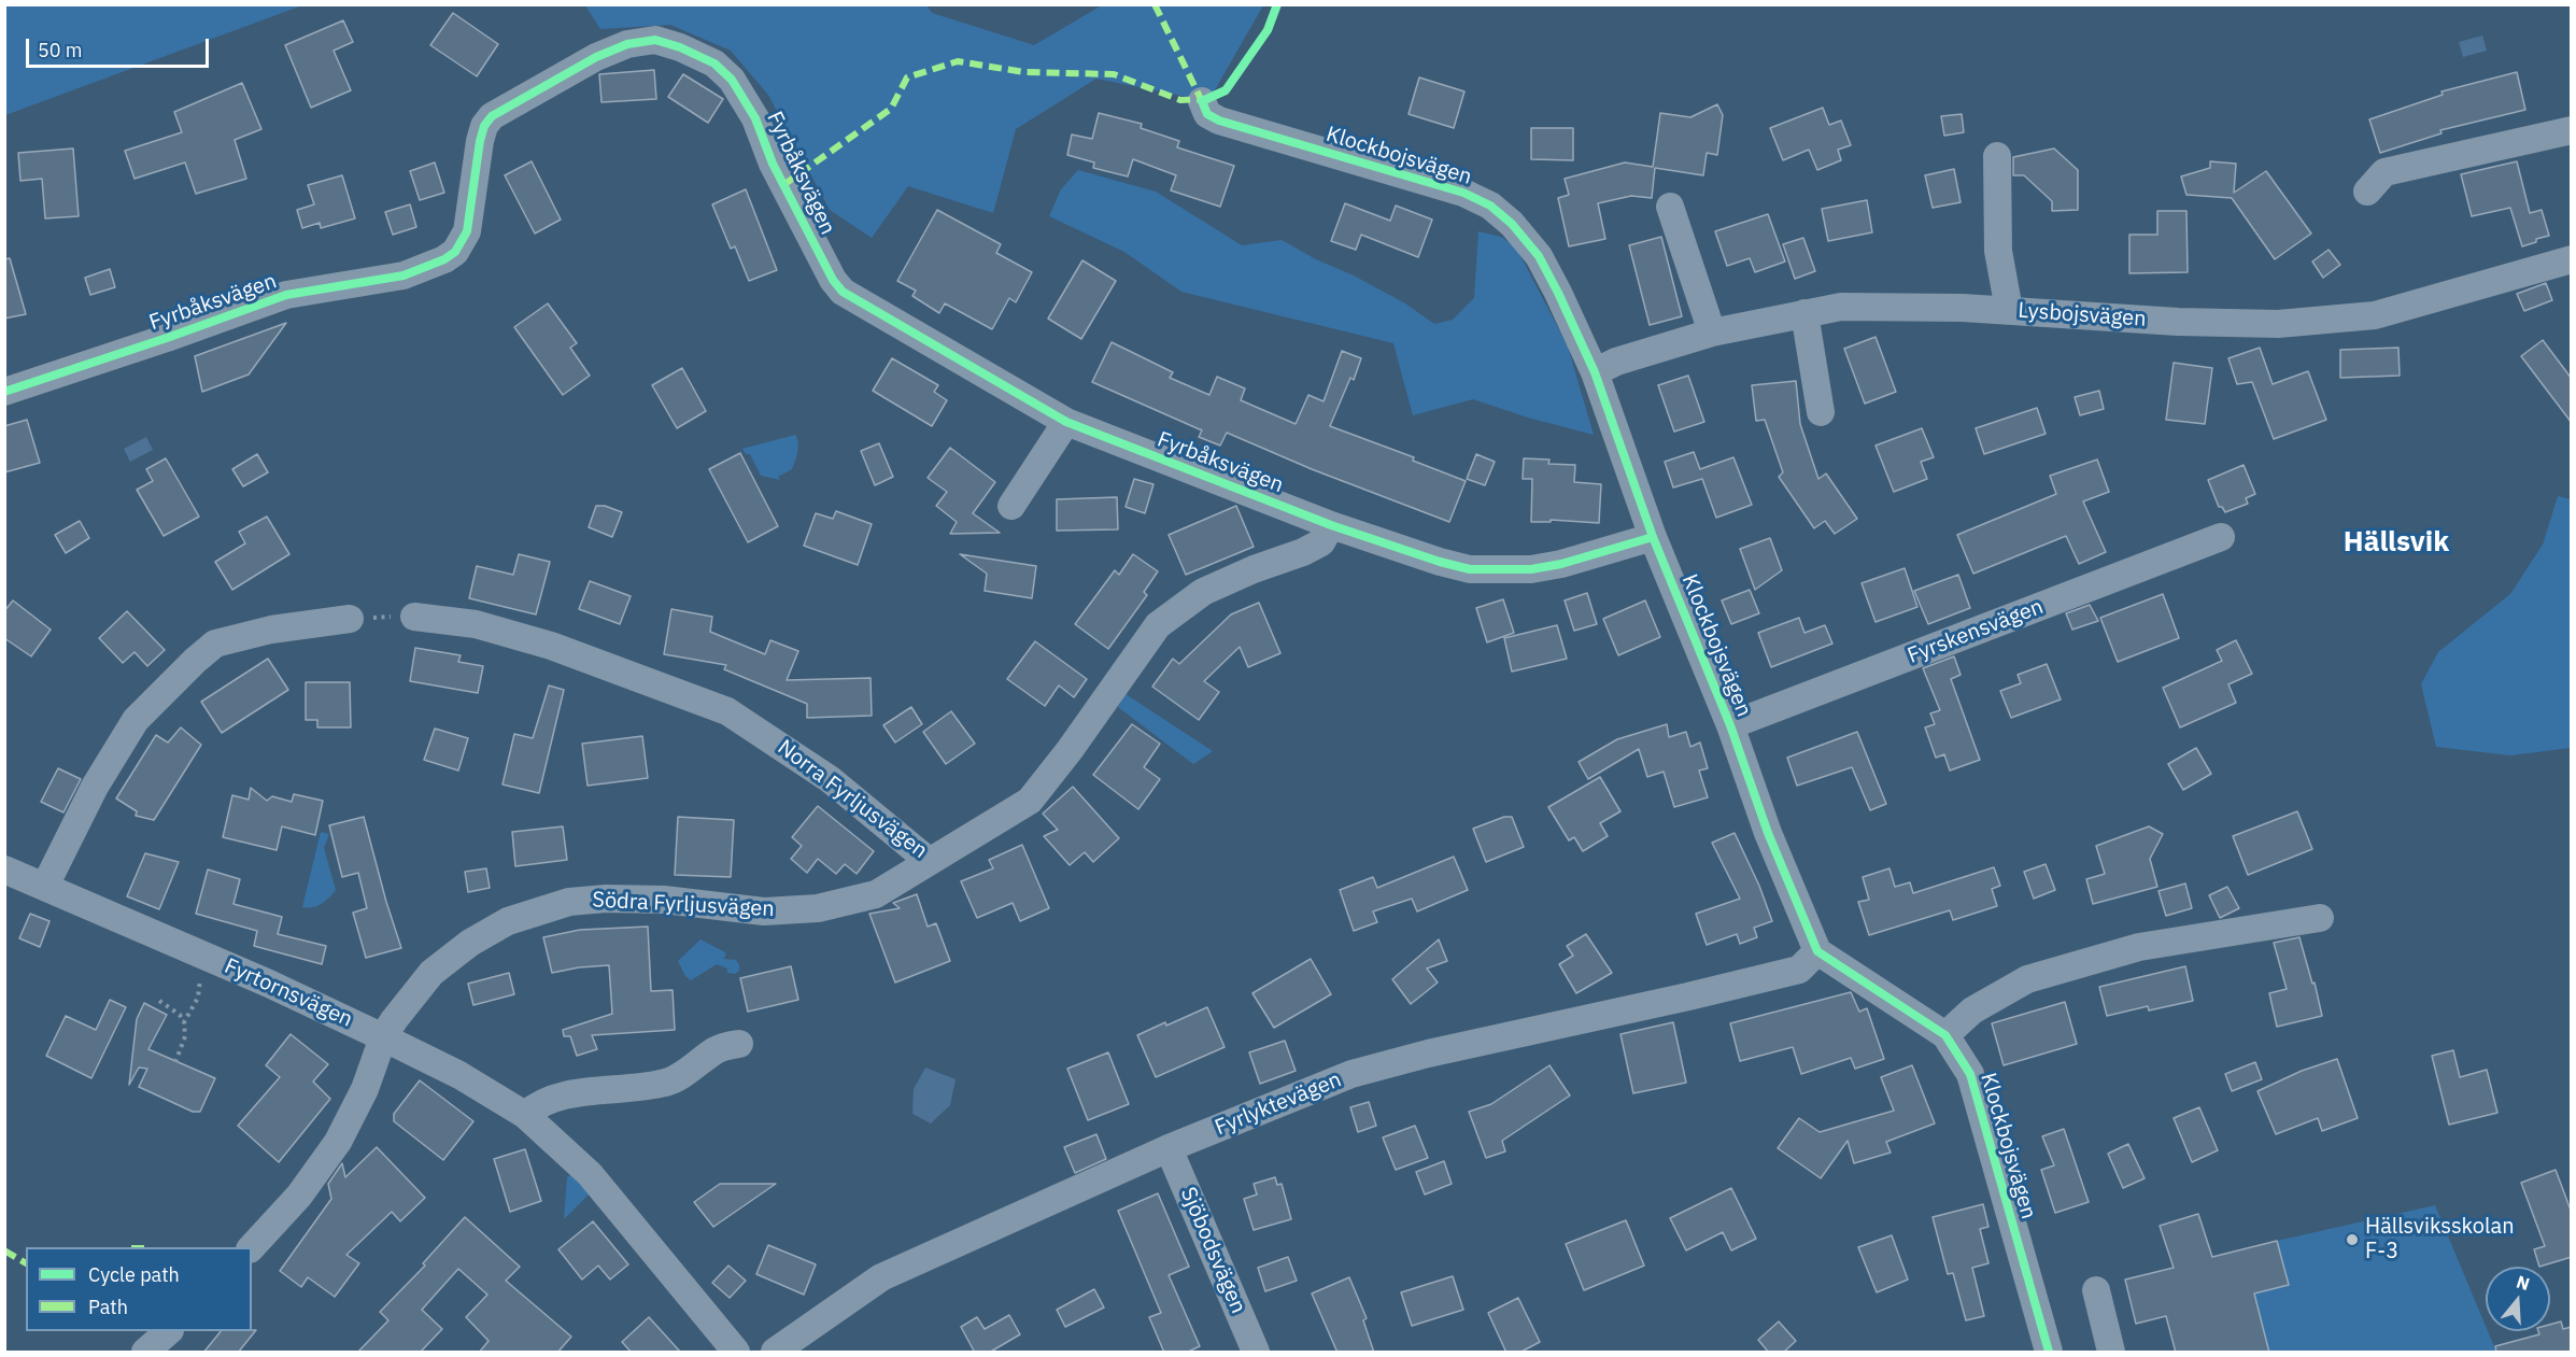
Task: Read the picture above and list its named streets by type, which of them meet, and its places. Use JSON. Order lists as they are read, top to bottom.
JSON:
{
  "streets": {
    "street": [
      "Klockbojsvägen",
      "Fyrbåksvägen",
      "Lysbojsvägen",
      "Fyrskensvägen",
      "Norra Fyrljusvägen",
      "Södra Fyrljusvägen",
      "Fyrtornsvägen",
      "Fyrlyktevägen",
      "Sjöbodsvägen"
    ]
  },
  "crossings": [
    ["Klockbojsvägen", "Fyrbåksvägen"],
    ["Klockbojsvägen", "Lysbojsvägen"],
    ["Klockbojsvägen", "Fyrskensvägen"],
    ["Klockbojsvägen", "Fyrlyktevägen"],
    ["Fyrbåksvägen", "Norra Fyrljusvägen"],
    ["Norra Fyrljusvägen", "Södra Fyrljusvägen"],
    ["Södra Fyrljusvägen", "Fyrtornsvägen"],
    ["Fyrlyktevägen", "Sjöbodsvägen"]
  ],
  "districts": ["Hällsvik"],
  "places": ["Hällsviksskolan F-3"],
  "legend": ["Cycle path", "Path"],
  "scale_bar": "50 m",
  "north": "top"
}
